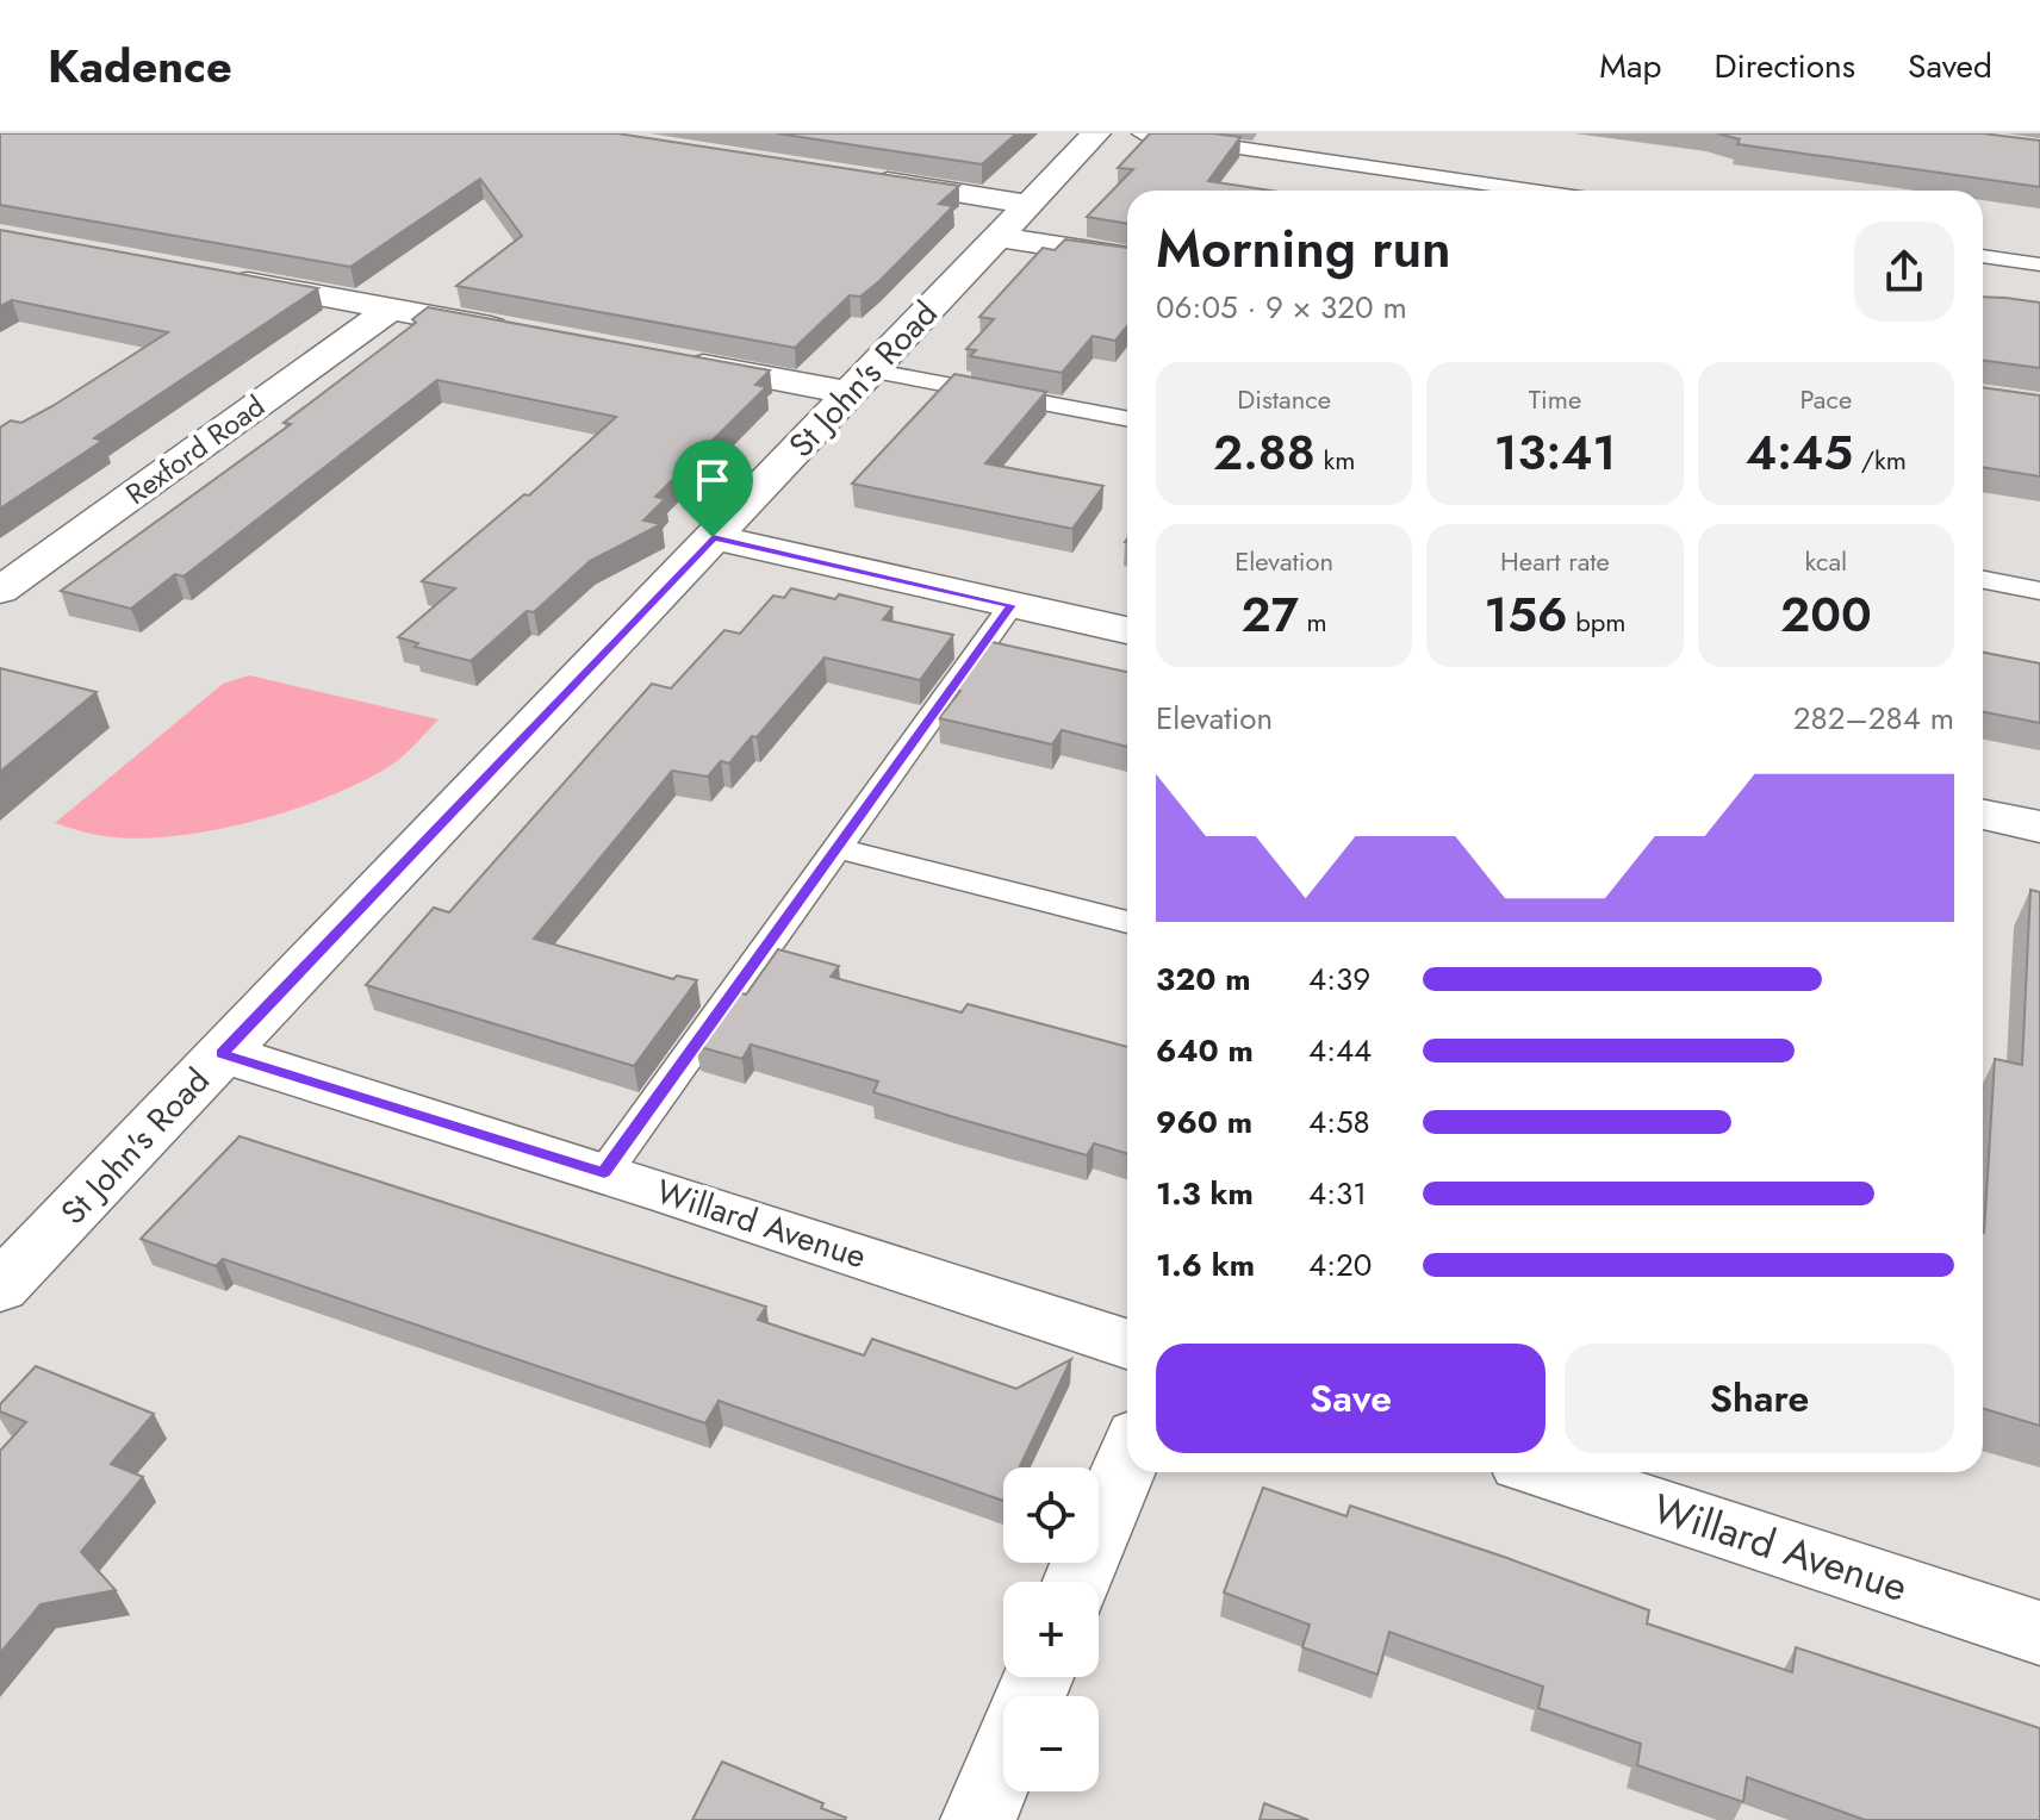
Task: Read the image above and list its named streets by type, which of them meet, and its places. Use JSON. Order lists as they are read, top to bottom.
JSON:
{
  "streets": {
    "street": ["St John's Road", "Rexford Road", "Willard Avenue"]
  },
  "crossings": [
    ["St John's Road", "Willard Avenue"]
  ],
  "page": {
    "header": "Kadence",
    "nav": ["Map", "Directions", "Saved"],
    "heading": ["Morning run", "06:05 · 9 × 320 m"],
    "stats": [
      ["Distance", "2.88 km"],
      ["Time", "13:41"],
      ["Pace", "4:45 /km"],
      ["Elevation", "27 m"],
      ["Heart rate", "156 bpm"],
      ["kcal", "200"]
    ],
    "chart": ["Elevation", "282–284 m"],
    "list": [
      {
        "name": "320 m",
        "note": "4:39"
      },
      {
        "name": "640 m",
        "note": "4:44"
      },
      {
        "name": "960 m",
        "note": "4:58"
      },
      {
        "name": "1.3 km",
        "note": "4:31"
      },
      {
        "name": "1.6 km",
        "note": "4:20"
      }
    ],
    "buttons": ["Save", "Share"],
    "map_buttons": ["+", "−"]
  }
}
